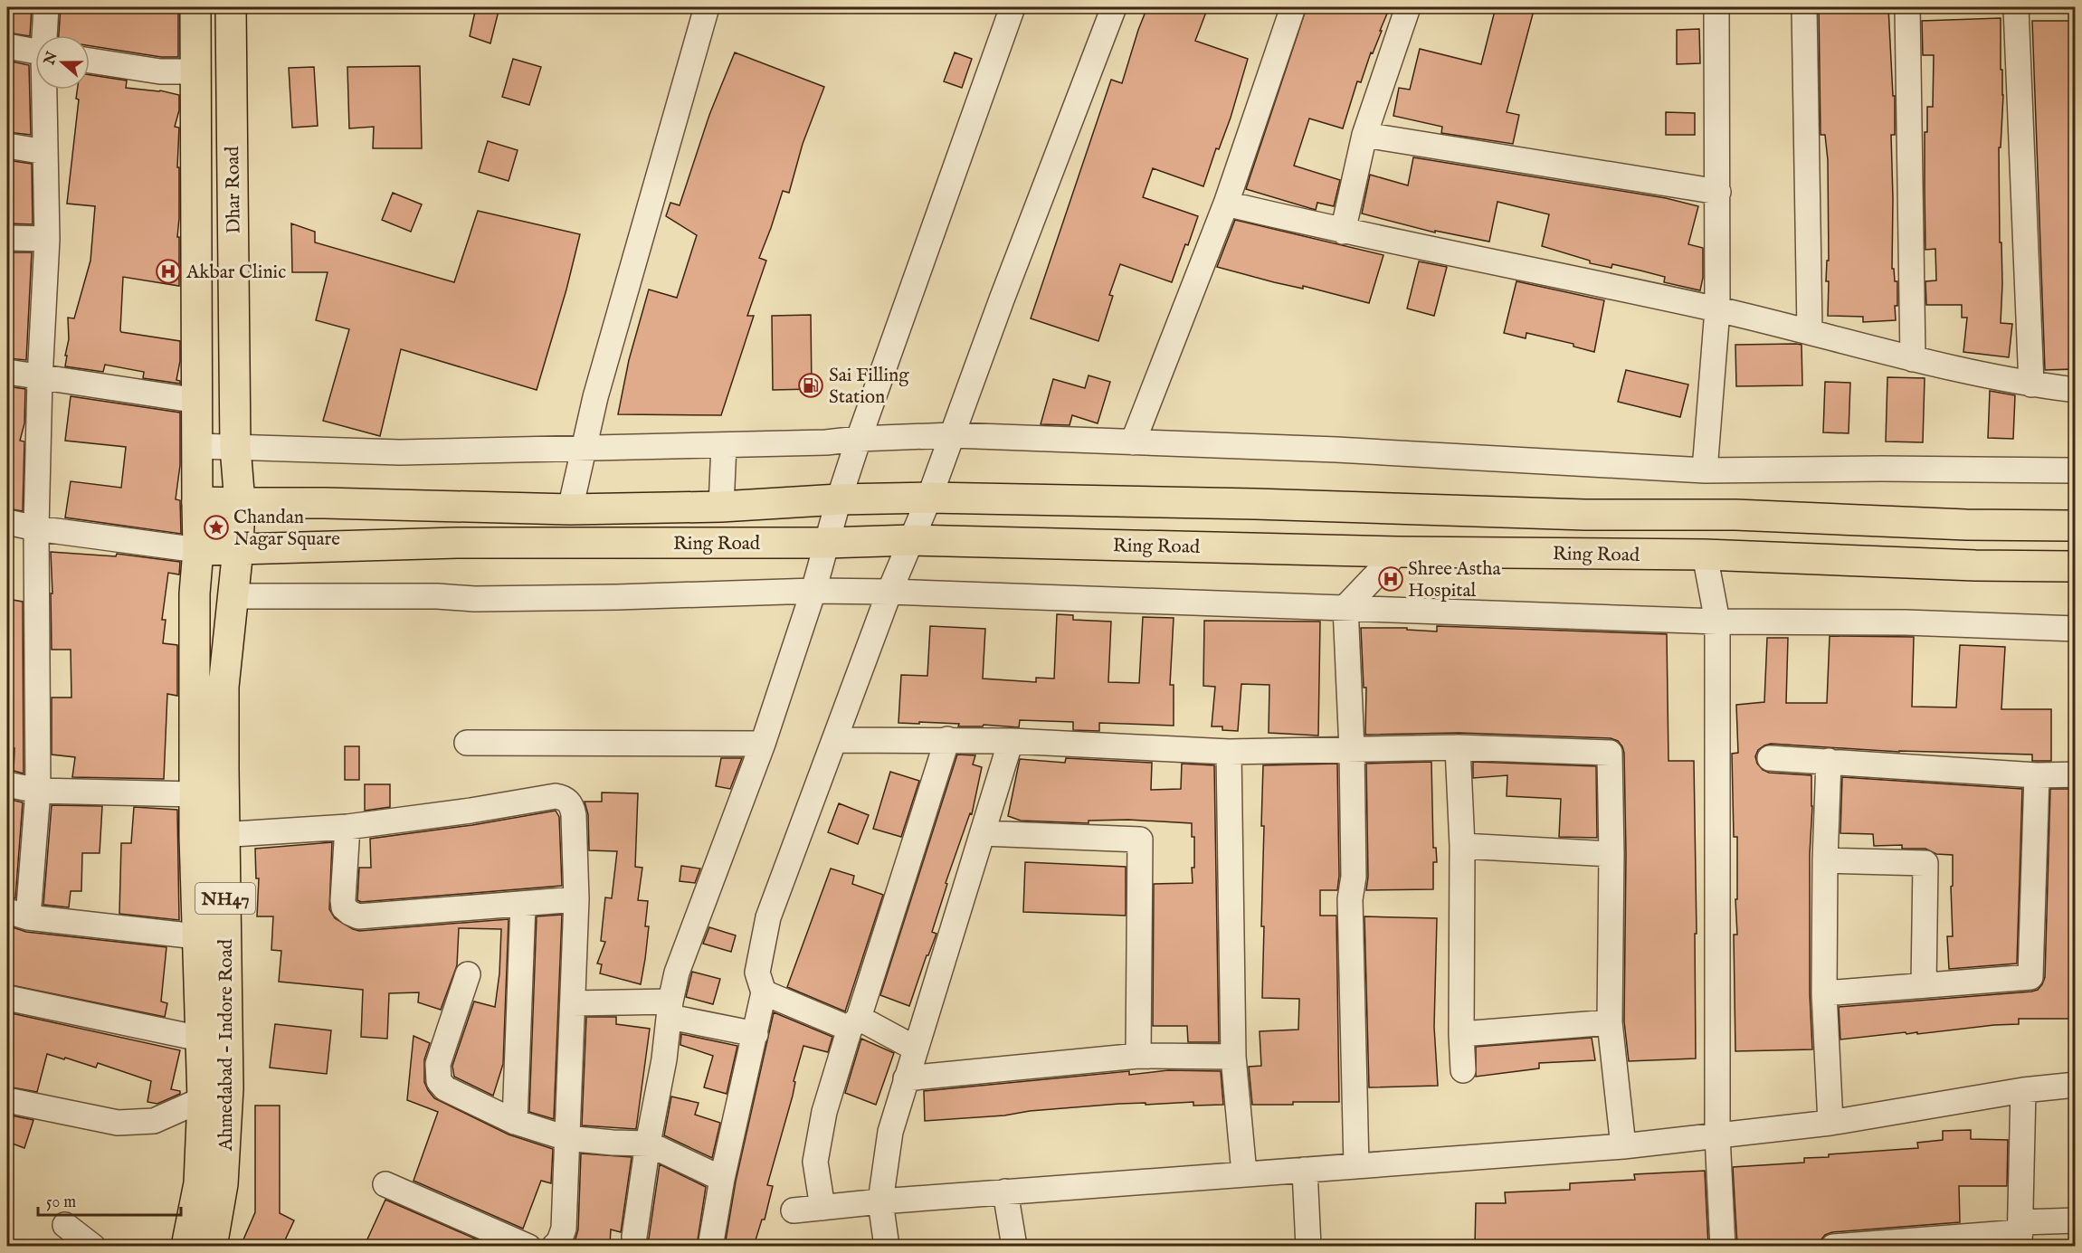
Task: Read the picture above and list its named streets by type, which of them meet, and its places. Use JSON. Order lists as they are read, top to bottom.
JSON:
{
  "streets": {
    "main road": [
      "Dhar Road",
      "Ring Road",
      "NH47",
      "Ahmedabad - Indore Road"
    ]
  },
  "crossings": [
    ["Dhar Road", "Ring Road"],
    ["Dhar Road", "Ahmedabad - Indore Road"],
    ["Ring Road", "Ahmedabad - Indore Road"]
  ],
  "places": {
    "hospital": ["Akbar Clinic", "Shree Astha Hospital"],
    "fuel station": ["Sai Filling Station"],
    "place": ["Chandan Nagar Square"]
  },
  "scale_bar": "50 m",
  "north": "left"
}
